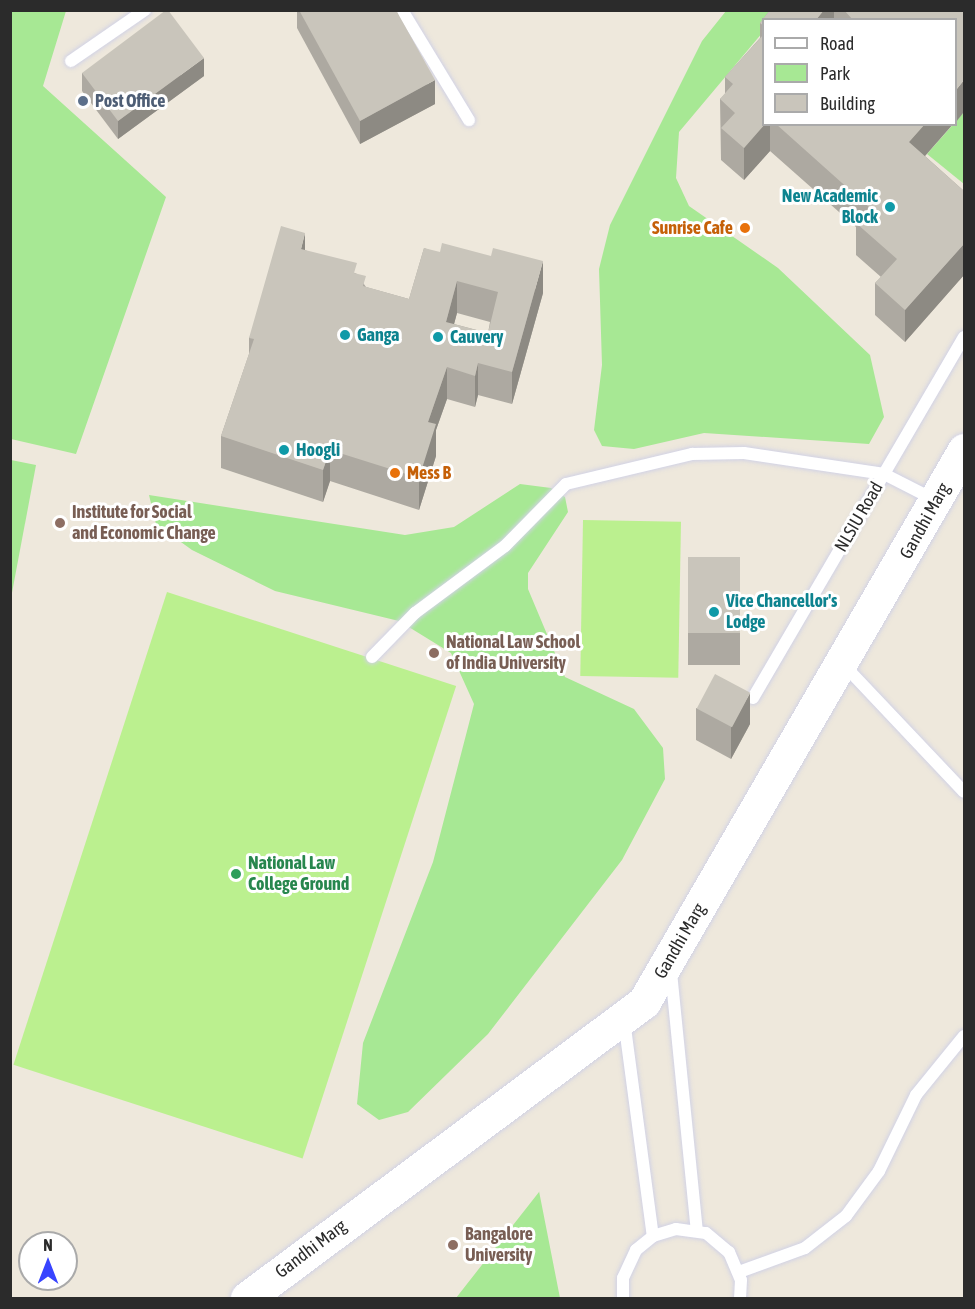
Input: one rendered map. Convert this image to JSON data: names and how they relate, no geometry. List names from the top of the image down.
{
  "streets": {
    "main road": ["Gandhi Marg"],
    "lane": ["NLSIU Road"]
  },
  "places": [
    "Post Office",
    "New Academic Block",
    "Sunrise Cafe",
    "Ganga",
    "Cauvery",
    "Hoogli",
    "Mess B",
    "Institute for Social and Economic Change",
    "Vice Chancellor's Lodge",
    "National Law School of India University",
    "National Law College Ground",
    "Bangalore University"
  ],
  "legend": ["Road", "Park", "Building"],
  "north": "top"
}
